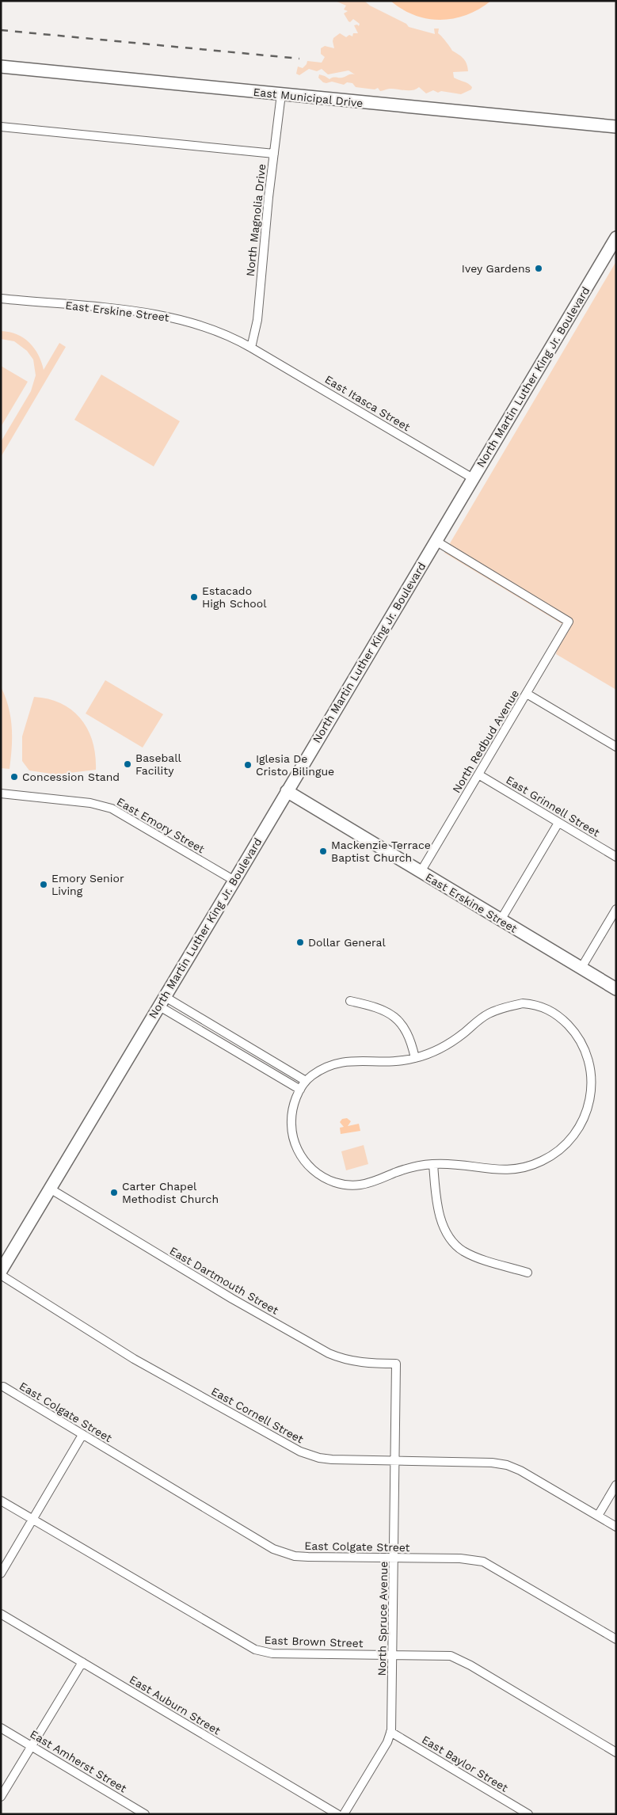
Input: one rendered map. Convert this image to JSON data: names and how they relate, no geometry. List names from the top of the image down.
{
  "streets": {
    "main road": ["East Municipal Drive", "East Erskine Street", "North Martin Luther King Jr. Boulevard"],
    "street": [
      "North Magnolia Drive",
      "East Itasca Street",
      "North Redbud Avenue",
      "East Grinnell Street",
      "East Emory Street",
      "East Dartmouth Street",
      "East Colgate Street",
      "East Cornell Street",
      "North Spruce Avenue",
      "East Brown Street",
      "East Auburn Street",
      "East Amherst Street",
      "East Baylor Street"
    ]
  },
  "crossings": [
    ["East Municipal Drive", "North Magnolia Drive"],
    ["North Magnolia Drive", "East Erskine Street"],
    ["North Magnolia Drive", "East Itasca Street"],
    ["East Erskine Street", "North Martin Luther King Jr. Boulevard"],
    ["East Erskine Street", "East Itasca Street"],
    ["East Erskine Street", "North Redbud Avenue"],
    ["North Martin Luther King Jr. Boulevard", "East Itasca Street"],
    ["North Martin Luther King Jr. Boulevard", "North Redbud Avenue"],
    ["North Martin Luther King Jr. Boulevard", "East Emory Street"],
    ["North Martin Luther King Jr. Boulevard", "East Dartmouth Street"],
    ["North Redbud Avenue", "East Grinnell Street"],
    ["East Dartmouth Street", "North Spruce Avenue"],
    ["East Colgate Street", "North Spruce Avenue"],
    ["East Cornell Street", "North Spruce Avenue"],
    ["North Spruce Avenue", "East Brown Street"],
    ["North Spruce Avenue", "East Baylor Street"]
  ],
  "places": [
    "Ivey Gardens",
    "Estacado High School",
    "Baseball Facility",
    "Iglesia De Cristo Bilingue",
    "Concession Stand",
    "Mackenzie Terrace Baptist Church",
    "Emory Senior Living",
    "Dollar General",
    "Carter Chapel Methodist Church"
  ]
}
